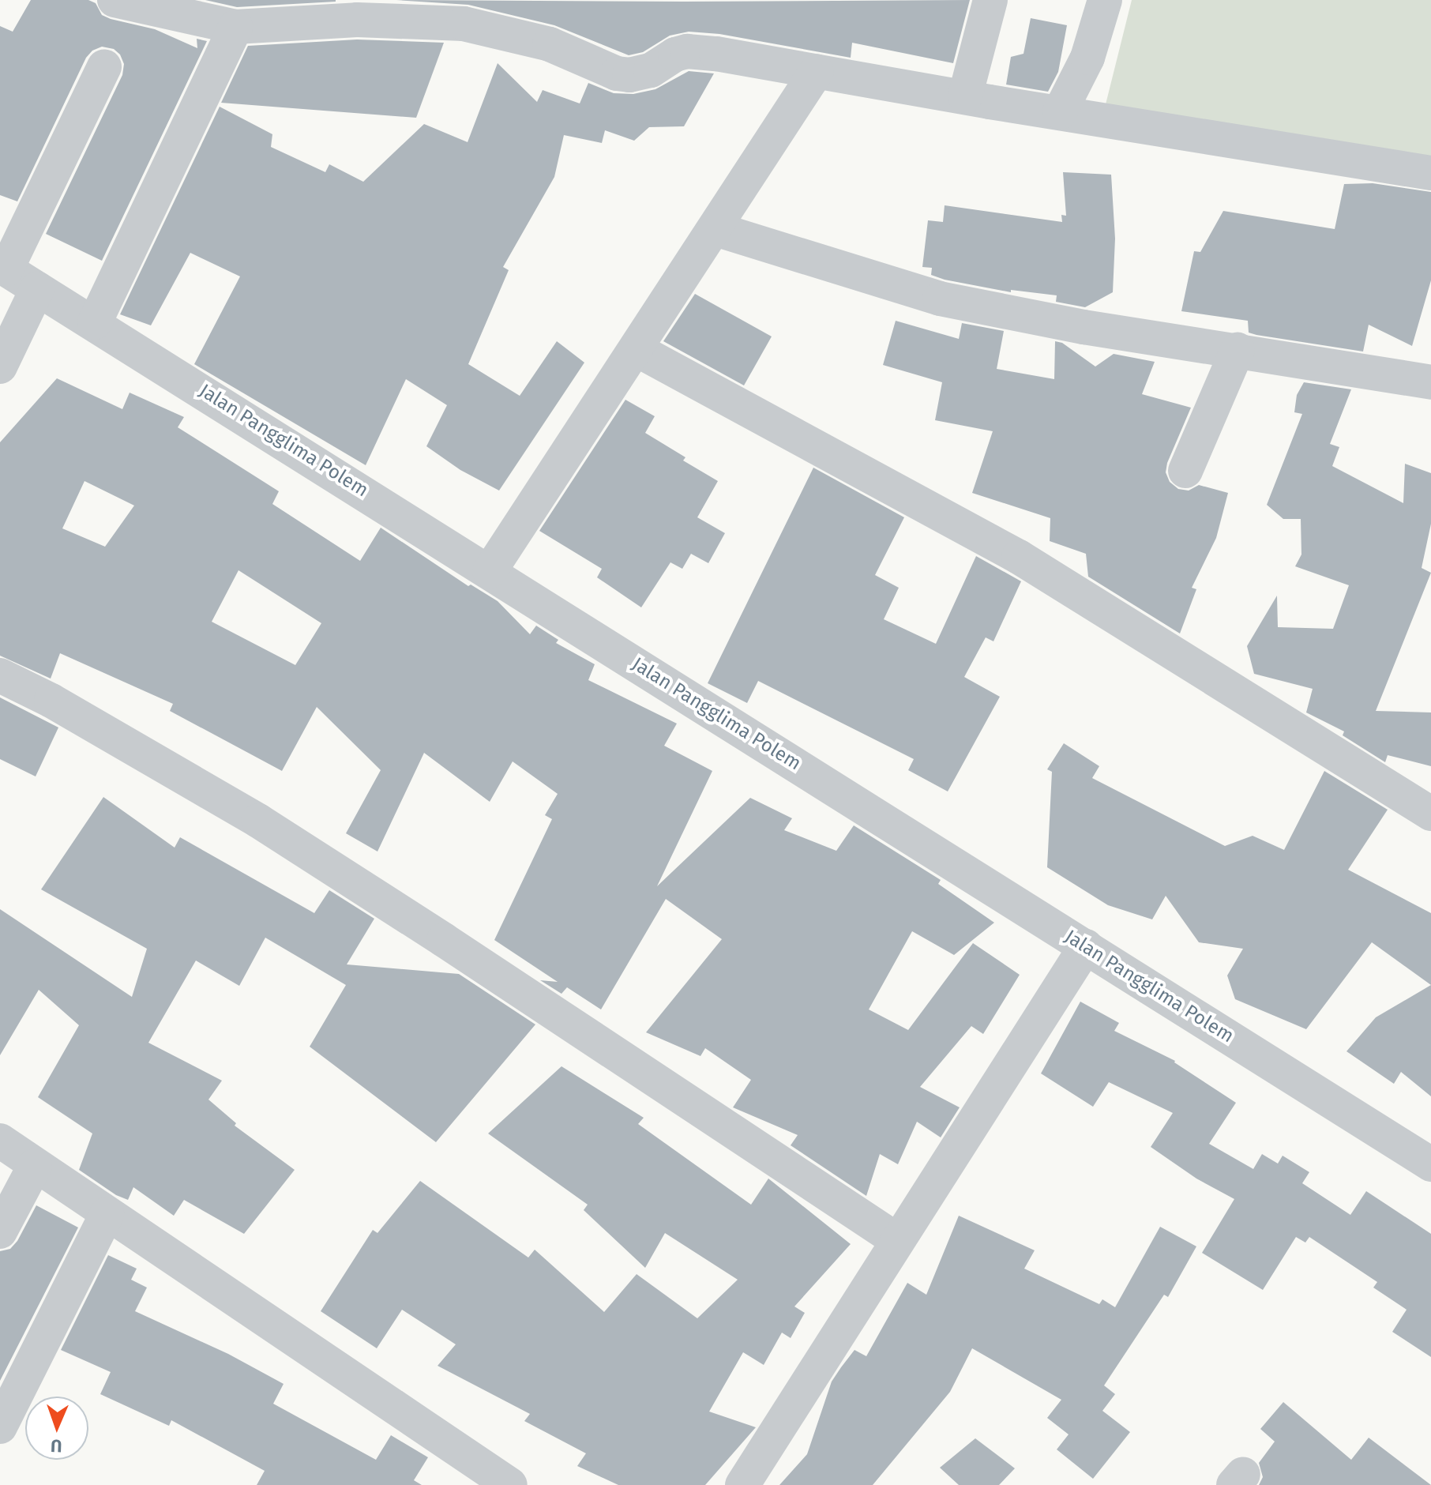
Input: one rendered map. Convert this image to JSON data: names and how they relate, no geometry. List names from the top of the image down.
{
  "streets": {
    "street": ["Jalan Pangglima Polem"]
  },
  "north": "bottom"
}
